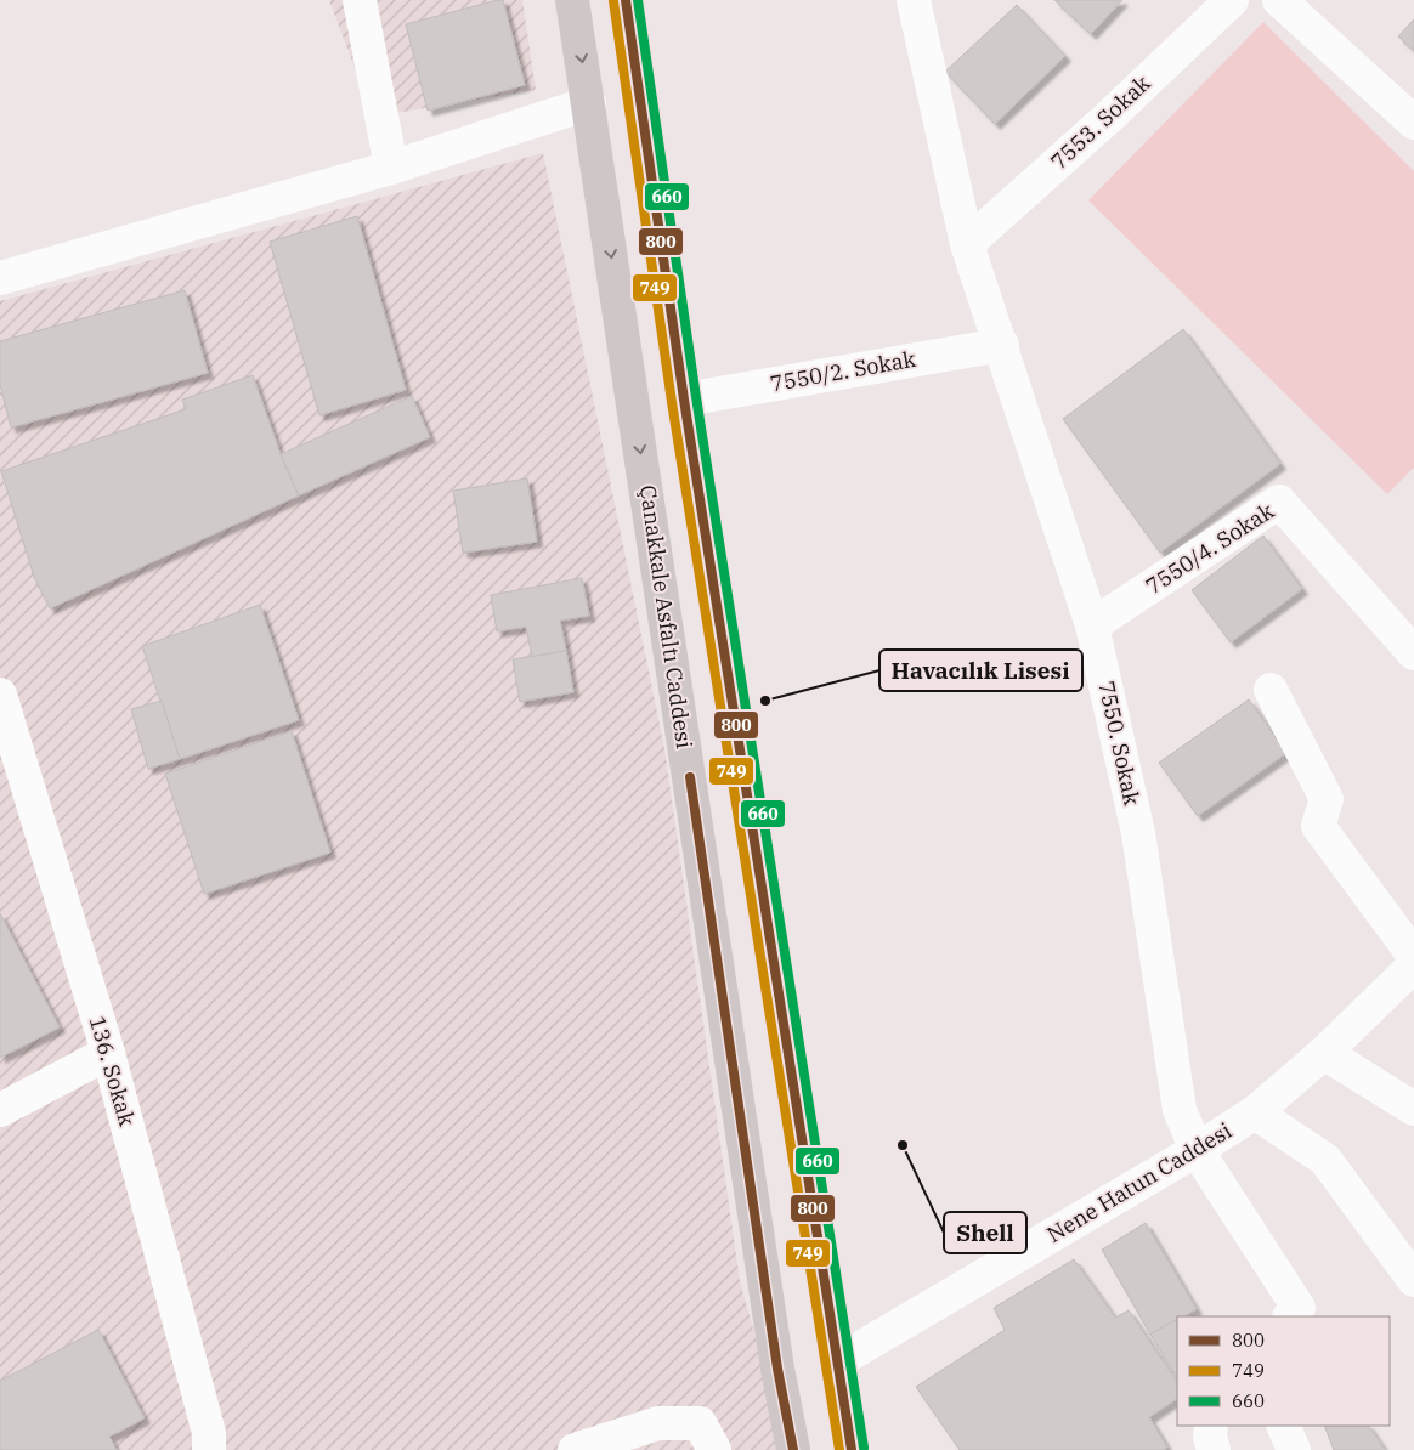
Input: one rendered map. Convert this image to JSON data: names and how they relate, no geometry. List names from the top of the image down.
{
  "streets": {
    "highway": ["Çanakkale Asfaltı Caddesi"],
    "street": [
      "7553. Sokak",
      "7550/2. Sokak",
      "7550/4. Sokak",
      "7550. Sokak",
      "136. Sokak",
      "Nene Hatun Caddesi"
    ]
  },
  "crossings": [
    ["7553. Sokak", "7550. Sokak"],
    ["7550/2. Sokak", "7550. Sokak"],
    ["7550/4. Sokak", "7550. Sokak"],
    ["7550. Sokak", "Nene Hatun Caddesi"]
  ],
  "places": ["Havacılık Lisesi", "Shell"],
  "lines": ["transit line 800", "transit line 660", "transit line 749"],
  "legend": ["800", "749", "660"]
}
